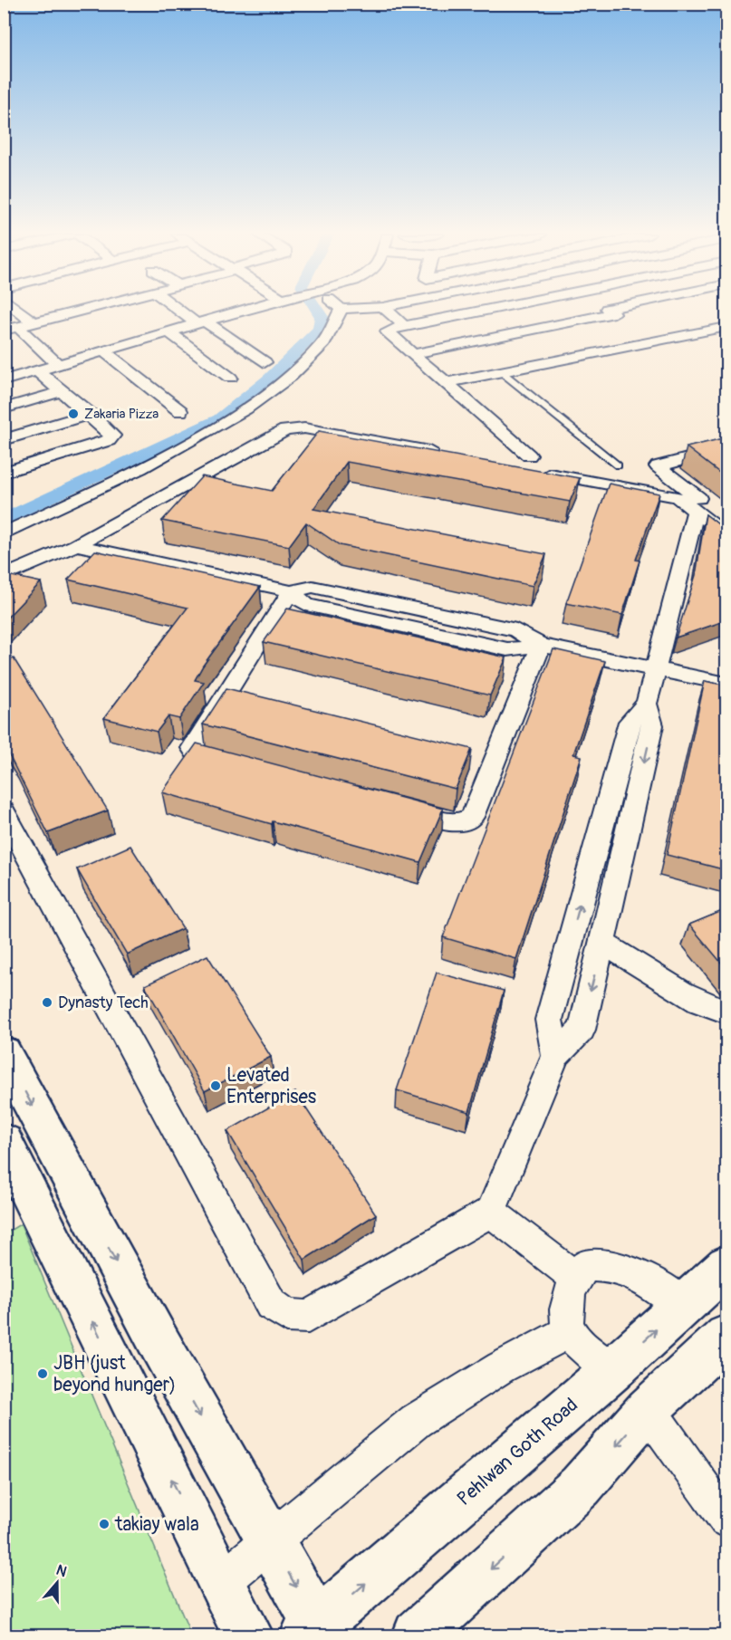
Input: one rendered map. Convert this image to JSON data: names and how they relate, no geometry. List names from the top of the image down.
{
  "streets": {
    "street": ["Pehlwan Goth Road"]
  },
  "places": [
    "Zakaria Pizza",
    "Dynasty Tech",
    "Levated Enterprises",
    "JBH (just beyond hunger)",
    "takiay wala"
  ],
  "north": "top"
}
